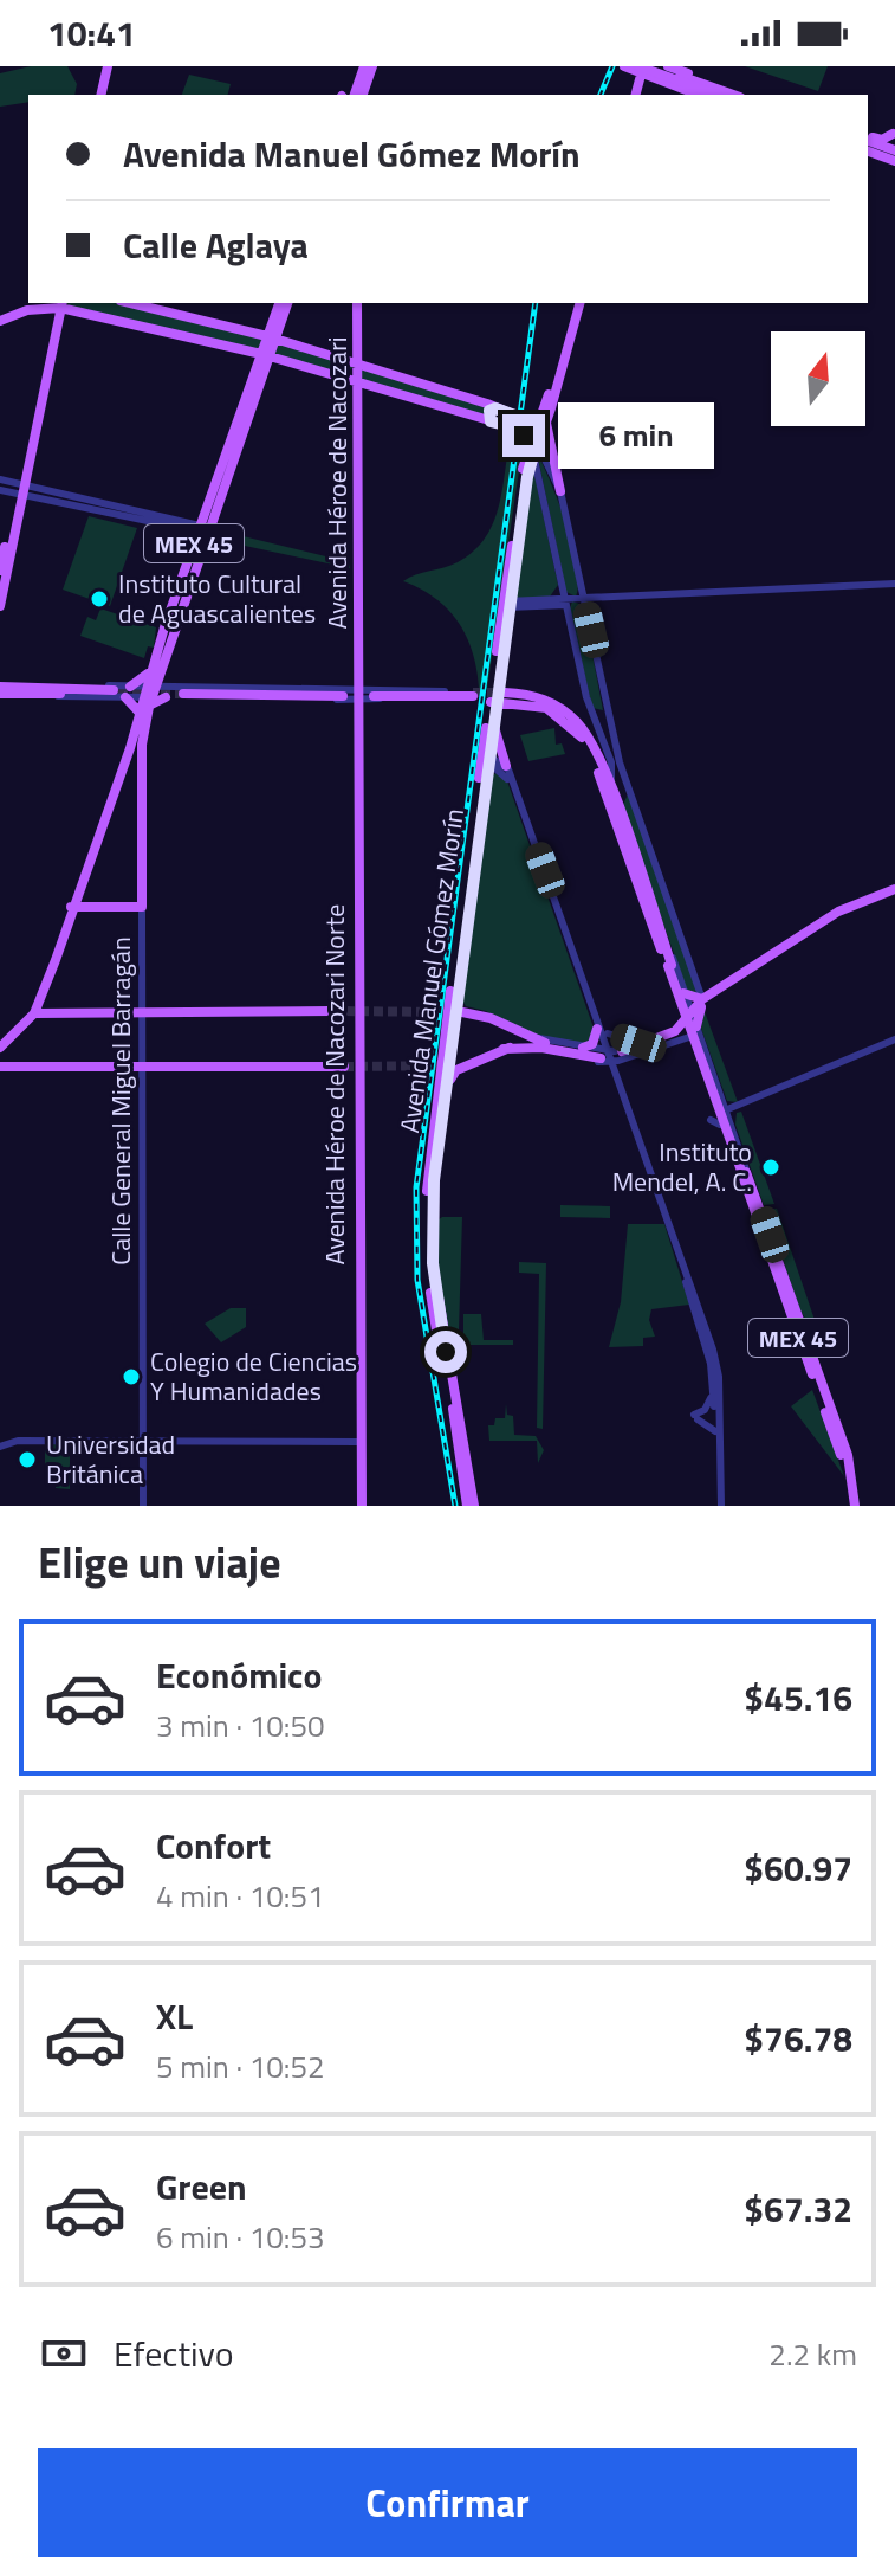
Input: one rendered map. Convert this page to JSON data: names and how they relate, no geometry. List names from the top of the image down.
{
  "streets": {
    "main road": [
      "Avenida Héroe de Nacozari",
      "MEX 45",
      "Avenida Manuel Gómez Morín",
      "Avenida Héroe de Nacozari Norte",
      "Calle General Miguel Barragán"
    ]
  },
  "crossings": [
    ["Avenida Héroe de Nacozari", "Avenida Héroe de Nacozari Norte"],
    ["MEX 45", "Calle General Miguel Barragán"]
  ],
  "places": [
    "Instituto Cultural de Aguascalientes",
    "Instituto Mendel, A. C.",
    "Colegio de Ciencias Y Humanidades",
    "Universidad Británica"
  ],
  "north": "top",
  "page": {
    "status": "10:41",
    "banner": ["Avenida Manuel Gómez Morín", "Calle Aglaya"],
    "bubble": "6 min",
    "heading": "Elige un viaje",
    "list": [
      {
        "name": "Económico",
        "note": "3 min · 10:50",
        "value": "$45.16"
      },
      {
        "name": "Confort",
        "note": "4 min · 10:51",
        "value": "$60.97"
      },
      {
        "name": "XL",
        "note": "5 min · 10:52",
        "value": "$76.78"
      },
      {
        "name": "Green",
        "note": "6 min · 10:53",
        "value": "$67.32"
      }
    ],
    "pay": ["Efectivo", "2.2 km"],
    "buttons": "Confirmar"
  }
}
